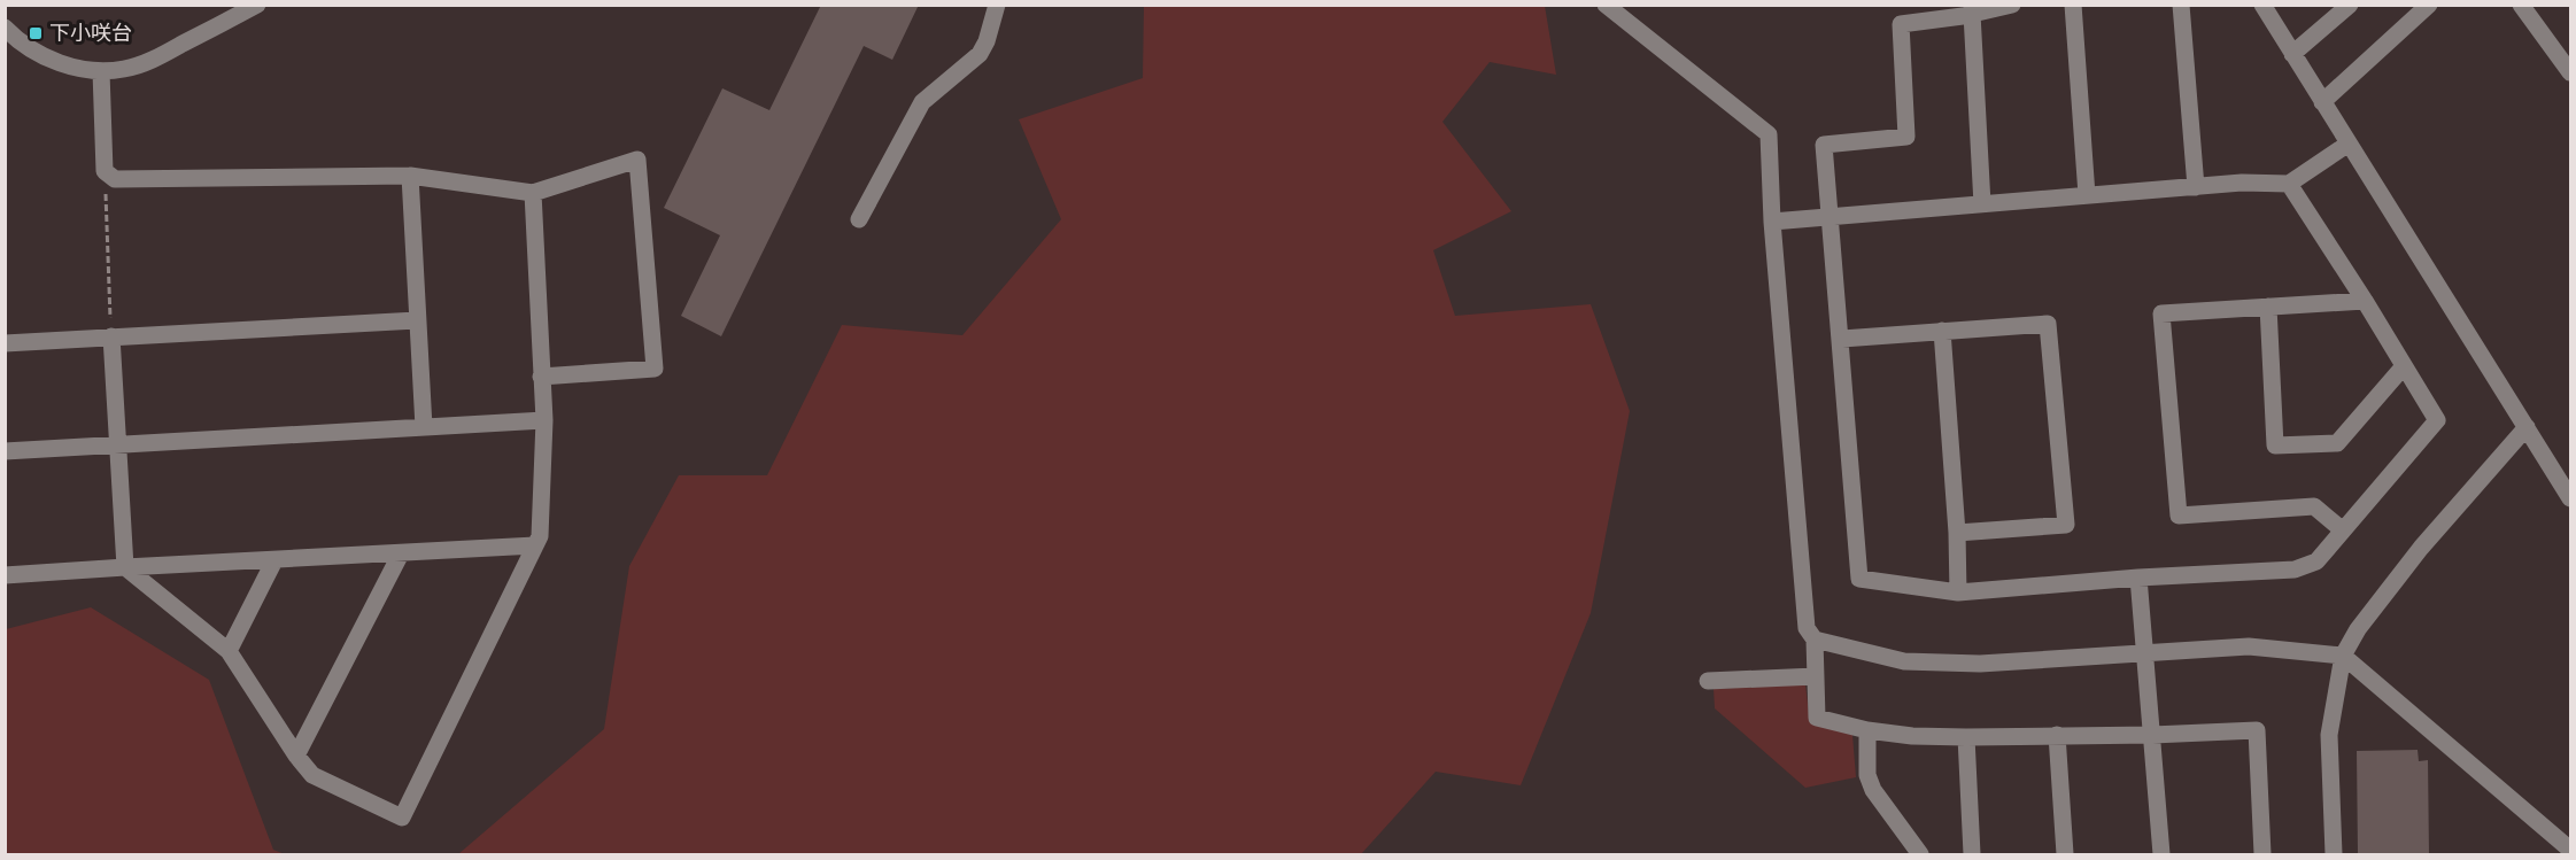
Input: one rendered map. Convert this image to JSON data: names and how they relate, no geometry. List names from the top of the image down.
{
  "places": {
    "transit": ["下小咲台"]
  }
}
